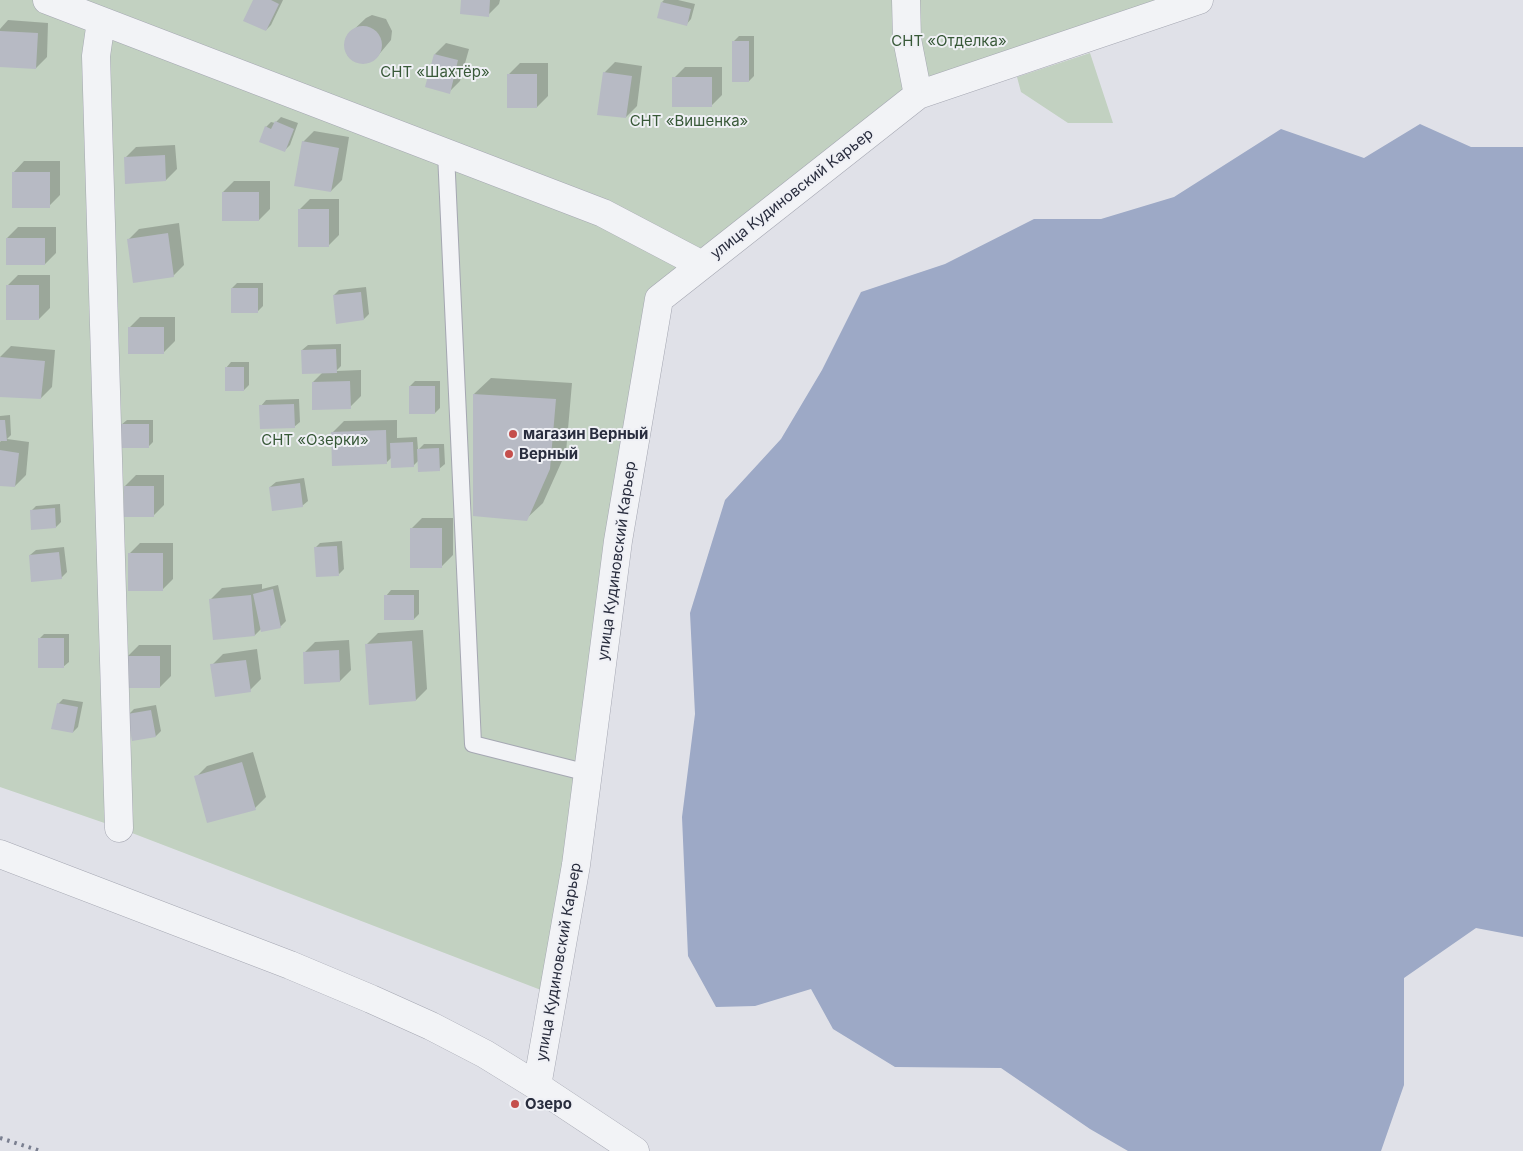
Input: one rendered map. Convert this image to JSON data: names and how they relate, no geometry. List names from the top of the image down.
{
  "streets": {
    "street": ["улица Кудиновский Карьер"]
  },
  "parks": [
    "СНТ «Отделка»",
    "СНТ «Шахтёр»",
    "СНТ «Вишенка»",
    "СНТ «Озерки»"
  ],
  "places": ["магазин Верный", "Верный", "Озеро"]
}
